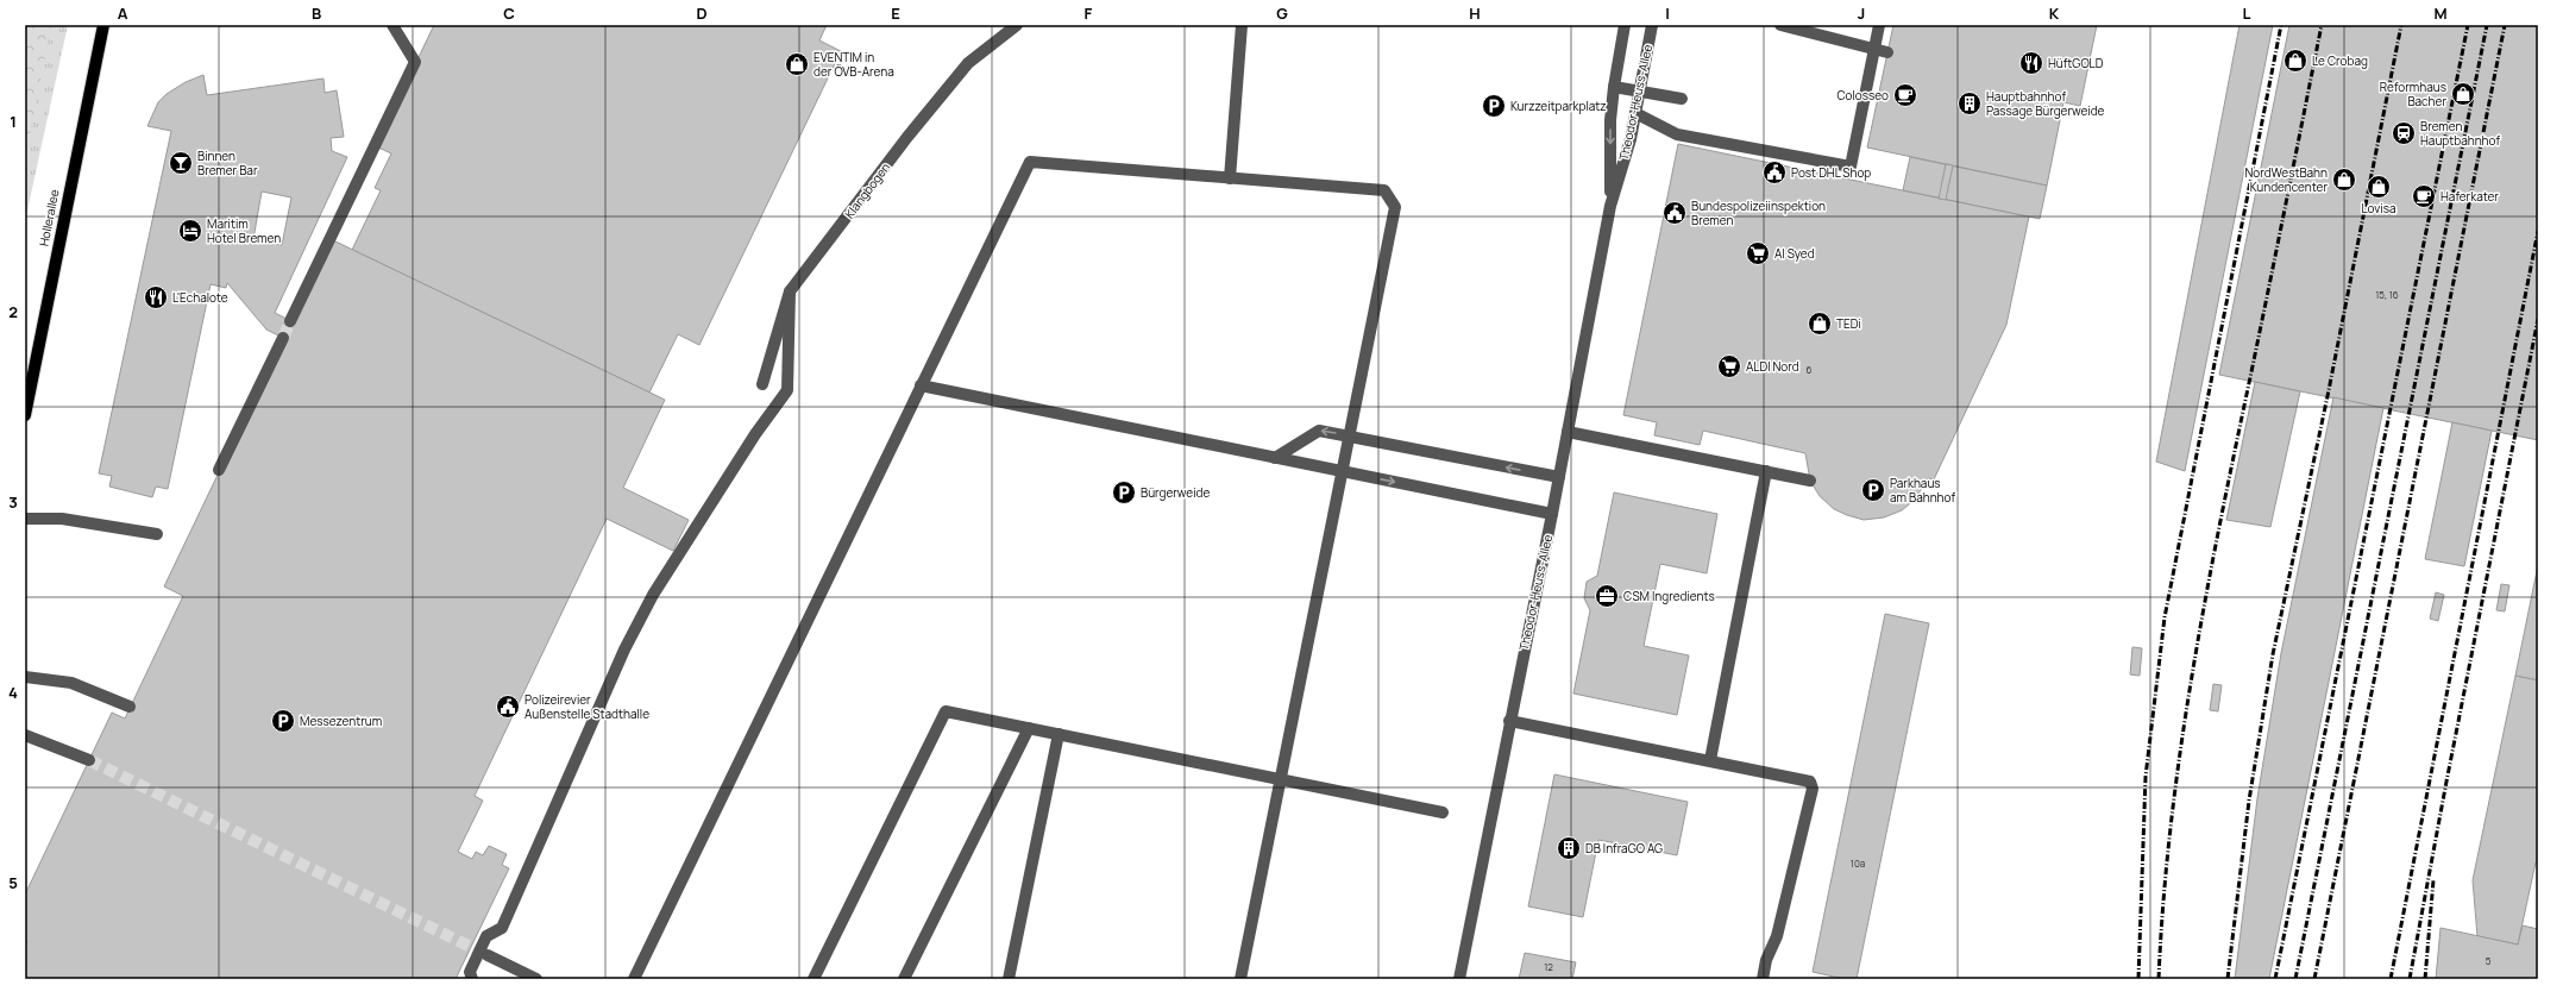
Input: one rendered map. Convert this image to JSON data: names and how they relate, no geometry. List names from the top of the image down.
{
  "streets": {
    "main road": ["Hollerallee"],
    "street": ["Theodor-Heuss-Allee", "Klangbogen"]
  },
  "places": {
    "shop": [
      "Le Crobag",
      "EVENTIM in der ÖVB-Arena",
      "Reformhaus Bacher",
      "NordWestBahn Kundencenter",
      "Lovisa",
      "TEDi"
    ],
    "restaurant": ["HüftGOLD", "L'Echalote"],
    "cafe": ["Colosseo", "Haferkater"],
    "building": ["Hauptbahnhof Passage Bürgerweide", "DB InfraGO AG"],
    "parking": [
      "Kurzzeitparkplatz",
      "Parkhaus am Bahnhof",
      "Bürgerweide",
      "Messezentrum"
    ],
    "station": ["Bremen Hauptbahnhof"],
    "bar": ["Binnen Bremer Bar"],
    "public building": ["Post DHL Shop", "Bundespolizeiinspektion Bremen", "Polizeirevier Außenstelle Stadthalle"],
    "hotel": ["Maritim Hotel Bremen"],
    "supermarket": ["Al Syed", "ALDI Nord"],
    "office": ["CSM Ingredients"]
  },
  "house_numbers": [
    "15, 16",
    "6",
    "10a",
    "5",
    "12"
  ],
  "grid": {
    "columns": [
      "A",
      "B",
      "C",
      "D",
      "E",
      "F",
      "G",
      "H",
      "I",
      "J",
      "K",
      "L",
      "M"
    ],
    "rows": [
      "1",
      "2",
      "3",
      "4",
      "5"
    ]
  }
}
